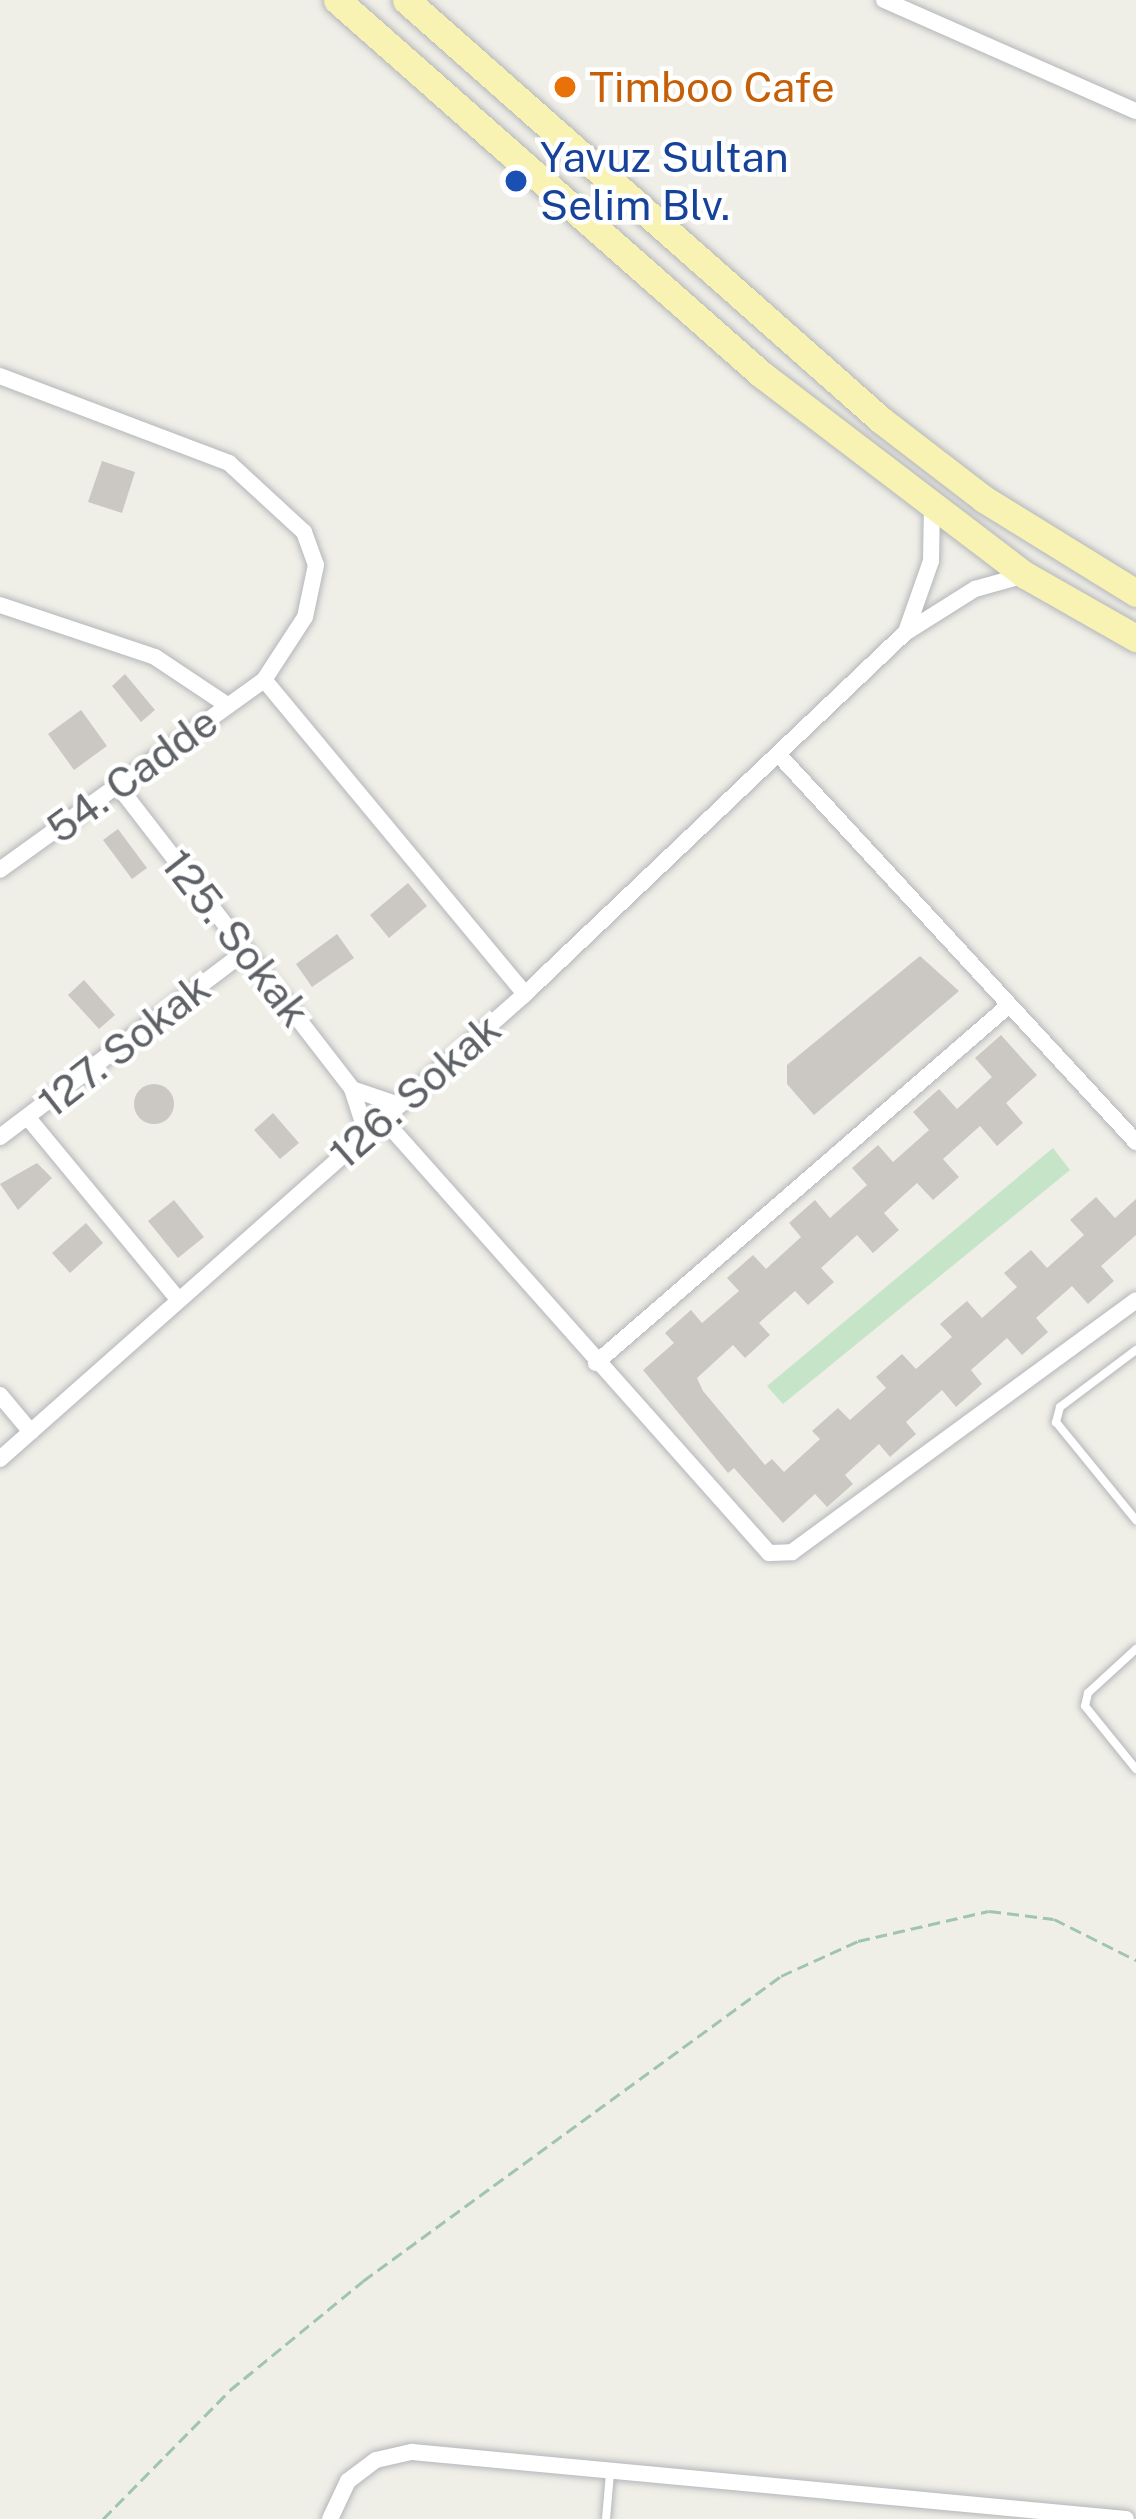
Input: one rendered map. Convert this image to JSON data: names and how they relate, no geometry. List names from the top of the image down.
{
  "streets": {
    "street": [
      "54. Cadde",
      "125. Sokak",
      "127. Sokak",
      "126. Sokak"
    ]
  },
  "crossings": [
    ["54. Cadde", "125. Sokak"],
    ["54. Cadde", "126. Sokak"],
    ["125. Sokak", "127. Sokak"],
    ["125. Sokak", "126. Sokak"]
  ],
  "places": ["Timboo Cafe", "Yavuz Sultan Selim Blv."]
}
